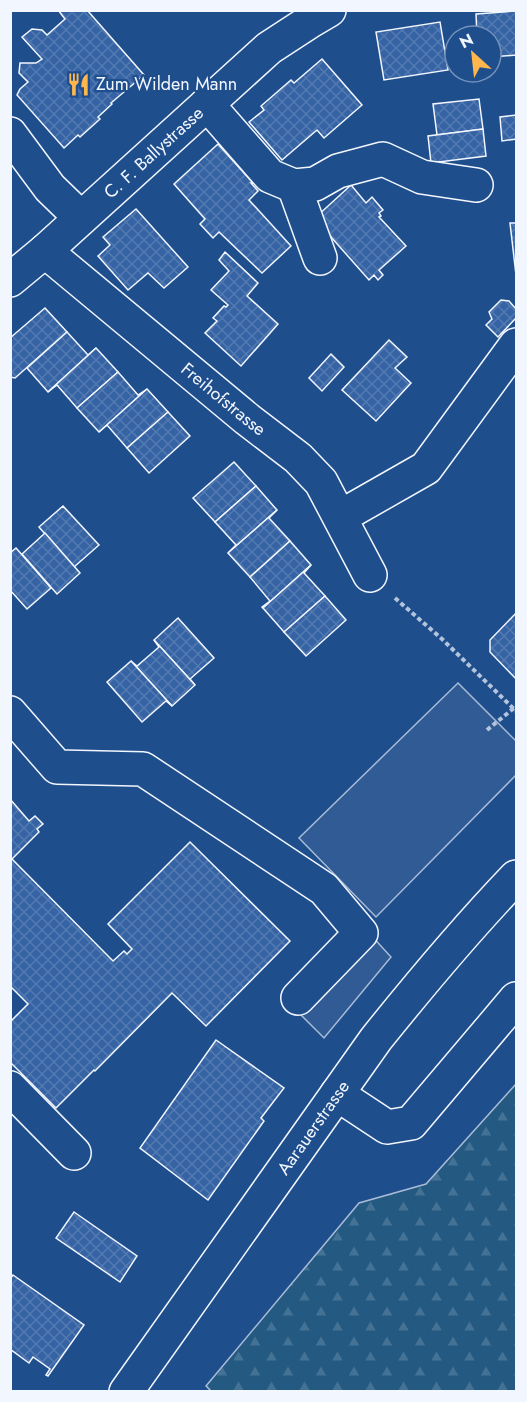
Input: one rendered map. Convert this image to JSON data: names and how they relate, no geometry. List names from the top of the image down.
{
  "streets": {
    "street": ["C. F. Ballystrasse", "Freihofstrasse", "Aarauerstrasse"]
  },
  "crossings": [
    ["C. F. Ballystrasse", "Freihofstrasse"]
  ],
  "places": {
    "restaurant": ["Zum Wilden Mann"]
  },
  "north": "top left"
}
